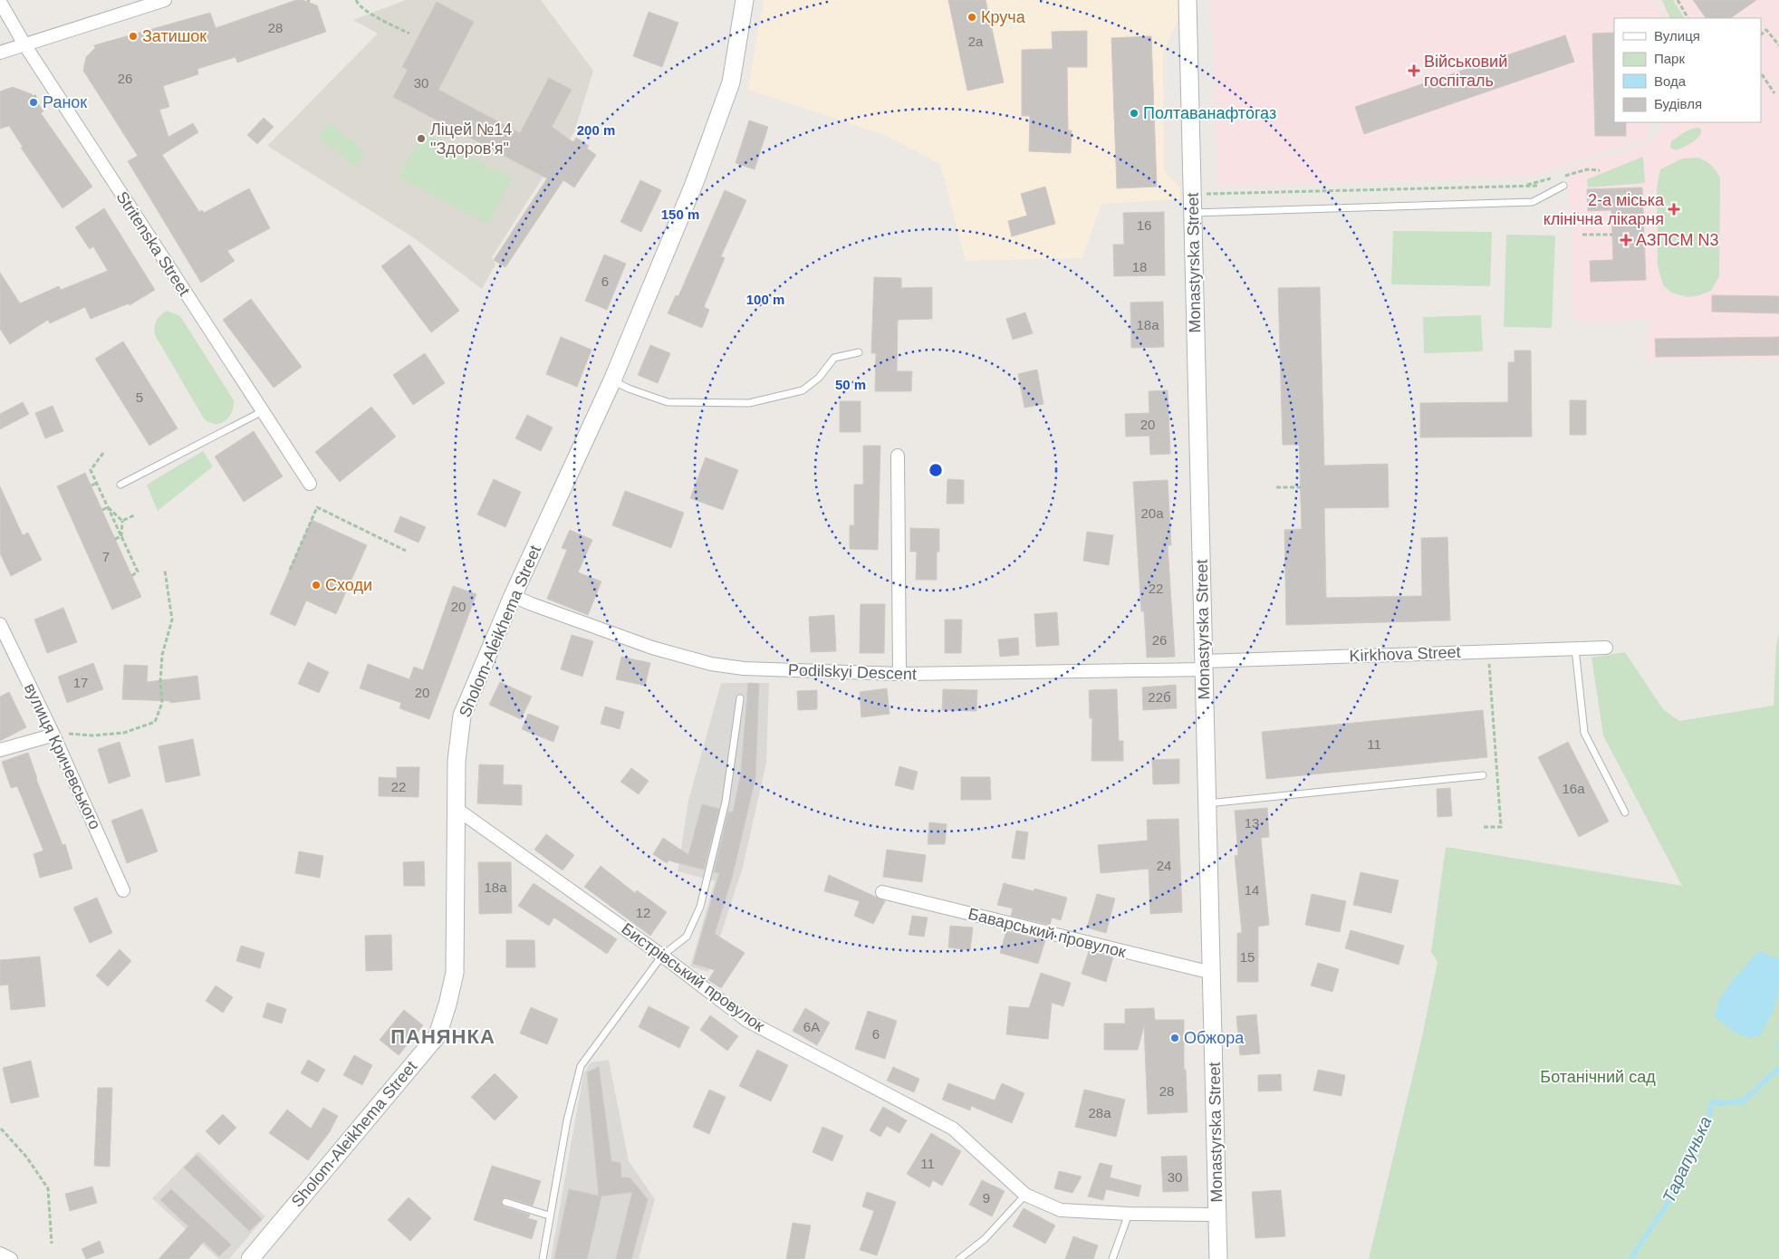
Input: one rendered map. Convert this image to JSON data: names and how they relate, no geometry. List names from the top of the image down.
{
  "streets": {
    "main road": ["Monastyrska Street", "Sholom-Aleikhema Street"],
    "street": [
      "Stritenska Street",
      "Kirkhova Street",
      "Podilskyi Descent",
      "вулиця Кричевського",
      "Баварський провулок",
      "Бистрівський провулок"
    ]
  },
  "crossings": [
    ["Monastyrska Street", "Kirkhova Street"],
    ["Monastyrska Street", "Podilskyi Descent"],
    ["Monastyrska Street", "Баварський провулок"],
    ["Monastyrska Street", "Бистрівський провулок"],
    ["Sholom-Aleikhema Street", "Podilskyi Descent"],
    ["Sholom-Aleikhema Street", "Бистрівський провулок"],
    ["Kirkhova Street", "Podilskyi Descent"]
  ],
  "districts": ["ПАНЯНКА"],
  "water": ["Тарапунька"],
  "parks": ["Ботанічний сад"],
  "places": {
    "other": [
      "Круча",
      "Затишок",
      "Ранок",
      "Полтаванафтогаз",
      "Ліцей №14 \"Здоров'я\"",
      "Сходи",
      "Обжора"
    ],
    "health": ["Військовий госпіталь", "2-а міська клінічна лікарня", "АЗПСМ N3"]
  },
  "house_numbers": [
    "28",
    "2а",
    "26",
    "30",
    "16",
    "18",
    "6",
    "18а",
    "5",
    "20",
    "20а",
    "7",
    "22",
    "20",
    "26",
    "17",
    "20",
    "22б",
    "11",
    "22",
    "16а",
    "13",
    "24",
    "18а",
    "14",
    "12",
    "15",
    "6А",
    "6",
    "28",
    "28а",
    "11",
    "30",
    "9"
  ],
  "legend": [
    "Вулиця",
    "Парк",
    "Вода",
    "Будівля"
  ],
  "rings": [
    "200 m",
    "150 m",
    "100 m",
    "50 m"
  ]
}
